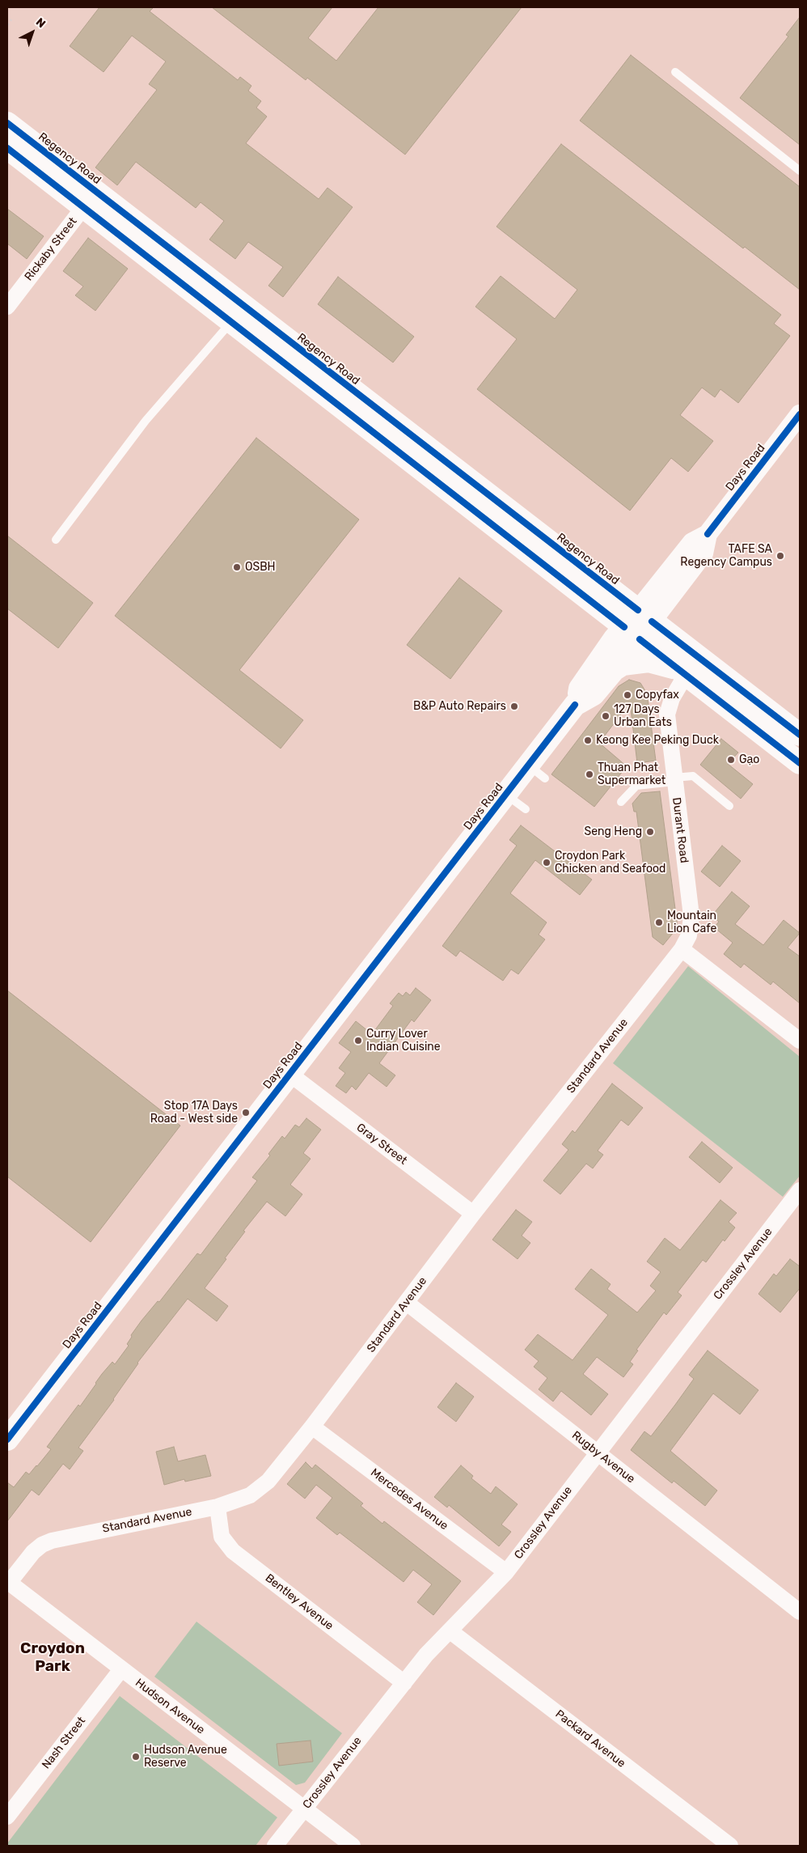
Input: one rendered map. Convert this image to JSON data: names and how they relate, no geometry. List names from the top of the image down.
{
  "streets": {
    "main road": ["Regency Road", "Days Road"],
    "street": [
      "Rickaby Street",
      "Durant Road",
      "Standard Avenue",
      "Gray Street",
      "Crossley Avenue",
      "Rugby Avenue",
      "Mercedes Avenue",
      "Bentley Avenue",
      "Hudson Avenue",
      "Packard Avenue",
      "Nash Street"
    ]
  },
  "crossings": [
    ["Regency Road", "Rickaby Street"],
    ["Regency Road", "Days Road"],
    ["Regency Road", "Durant Road"],
    ["Days Road", "Gray Street"],
    ["Durant Road", "Standard Avenue"],
    ["Standard Avenue", "Gray Street"],
    ["Standard Avenue", "Rugby Avenue"],
    ["Standard Avenue", "Mercedes Avenue"],
    ["Standard Avenue", "Bentley Avenue"],
    ["Standard Avenue", "Hudson Avenue"],
    ["Crossley Avenue", "Rugby Avenue"],
    ["Crossley Avenue", "Mercedes Avenue"],
    ["Crossley Avenue", "Bentley Avenue"],
    ["Crossley Avenue", "Hudson Avenue"],
    ["Crossley Avenue", "Packard Avenue"],
    ["Hudson Avenue", "Nash Street"]
  ],
  "districts": ["Croydon Park"],
  "places": [
    "TAFE SA Regency Campus",
    "OSBH",
    "Copyfax",
    "B&P Auto Repairs",
    "127 Days Urban Eats",
    "Keong Kee Peking Duck",
    "Gạo",
    "Thuan Phat Supermarket",
    "Seng Heng",
    "Croydon Park Chicken and Seafood",
    "Mountain Lion Cafe",
    "Curry Lover Indian Cuisine",
    "Stop 17A Days Road - West side",
    "Hudson Avenue Reserve"
  ],
  "north": "top right"
}
